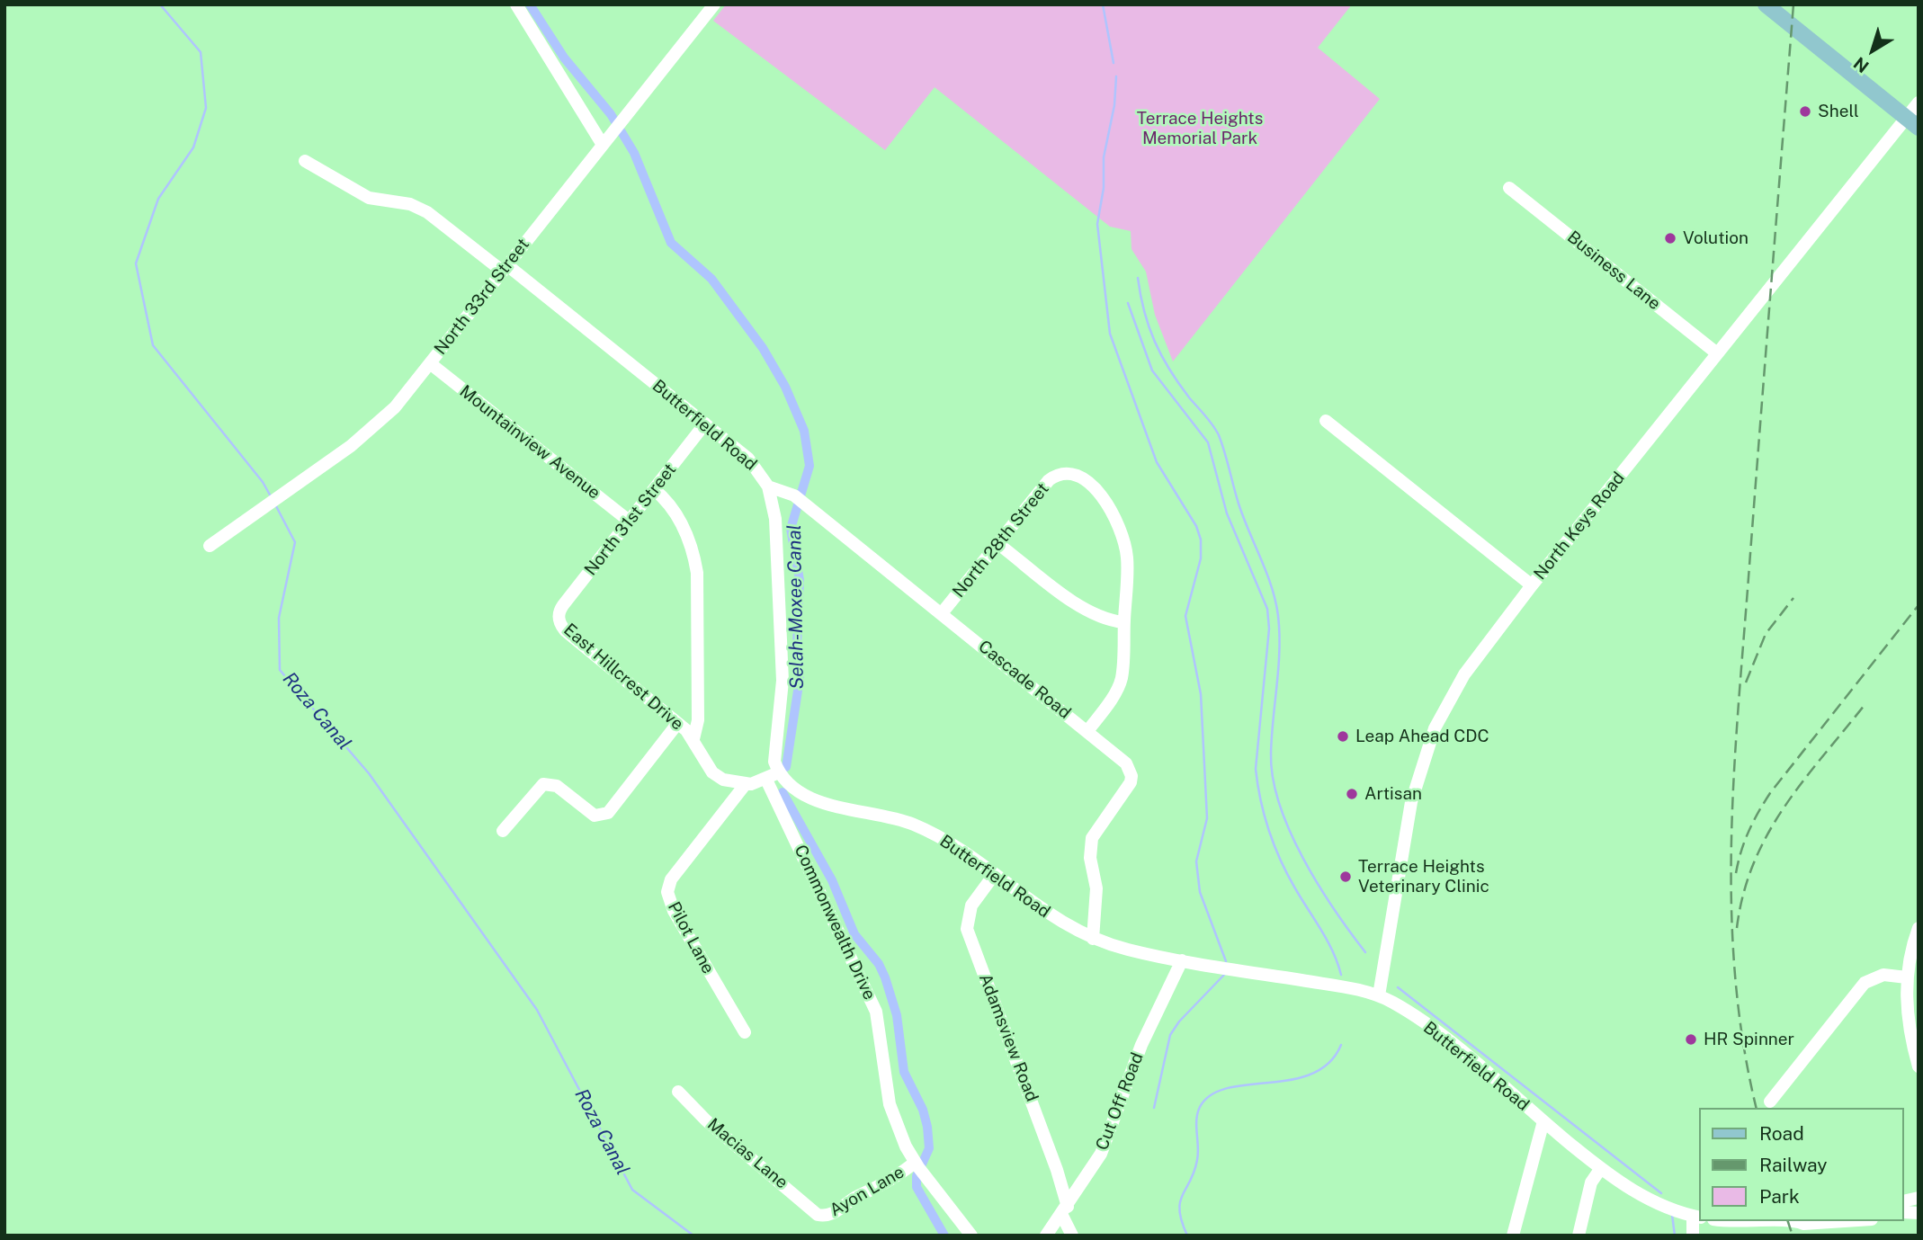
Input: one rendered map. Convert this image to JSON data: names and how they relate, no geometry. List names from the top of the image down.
{
  "streets": {
    "street": [
      "Business Lane",
      "North 33rd Street",
      "Butterfield Road",
      "Mountainview Avenue",
      "North 31st Street",
      "North Keys Road",
      "North 28th Street",
      "East Hillcrest Drive",
      "Cascade Road",
      "Commonwealth Drive",
      "Pilot Lane",
      "Adamsview Road",
      "Cut Off Road",
      "Macias Lane",
      "Ayon Lane"
    ]
  },
  "crossings": [
    ["Business Lane", "North Keys Road"],
    ["North 33rd Street", "Butterfield Road"],
    ["North 33rd Street", "Mountainview Avenue"],
    ["Butterfield Road", "North 31st Street"],
    ["Butterfield Road", "North Keys Road"],
    ["Butterfield Road", "Cascade Road"],
    ["Butterfield Road", "Adamsview Road"],
    ["Butterfield Road", "Cut Off Road"],
    ["Mountainview Avenue", "North 31st Street"],
    ["North 31st Street", "East Hillcrest Drive"],
    ["North 28th Street", "Cascade Road"],
    ["East Hillcrest Drive", "Pilot Lane"],
    ["Commonwealth Drive", "Ayon Lane"],
    ["Adamsview Road", "Cut Off Road"],
    ["Macias Lane", "Ayon Lane"]
  ],
  "water": ["Selah-Moxee Canal", "Roza Canal"],
  "parks": ["Terrace Heights Memorial Park"],
  "places": [
    "Shell",
    "Volution",
    "Leap Ahead CDC",
    "Artisan",
    "Terrace Heights Veterinary Clinic",
    "HR Spinner"
  ],
  "legend": ["Road", "Railway", "Park"],
  "north": "bottom left"
}
